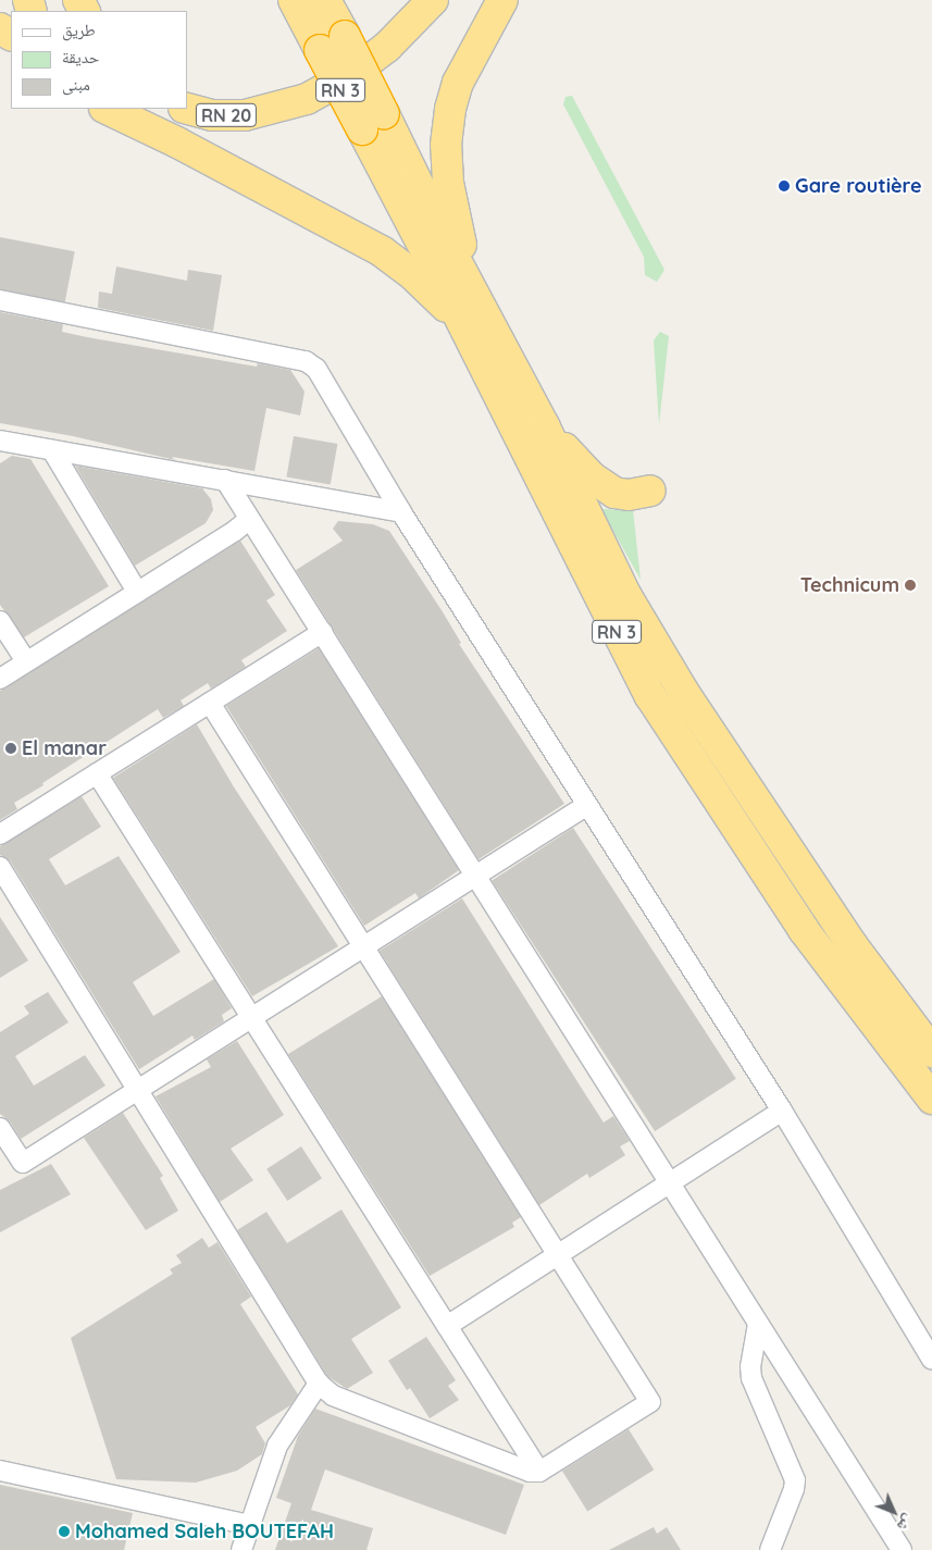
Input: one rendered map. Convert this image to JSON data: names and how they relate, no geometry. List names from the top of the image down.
{
  "streets": {
    "highway": ["RN 3", "RN 20"]
  },
  "places": [
    "Gare routière",
    "Technicum",
    "El manar",
    "Mohamed Saleh BOUTEFAH"
  ],
  "legend": ["طريق", "حديقة", "مبنى"],
  "north": "bottom right"
}
